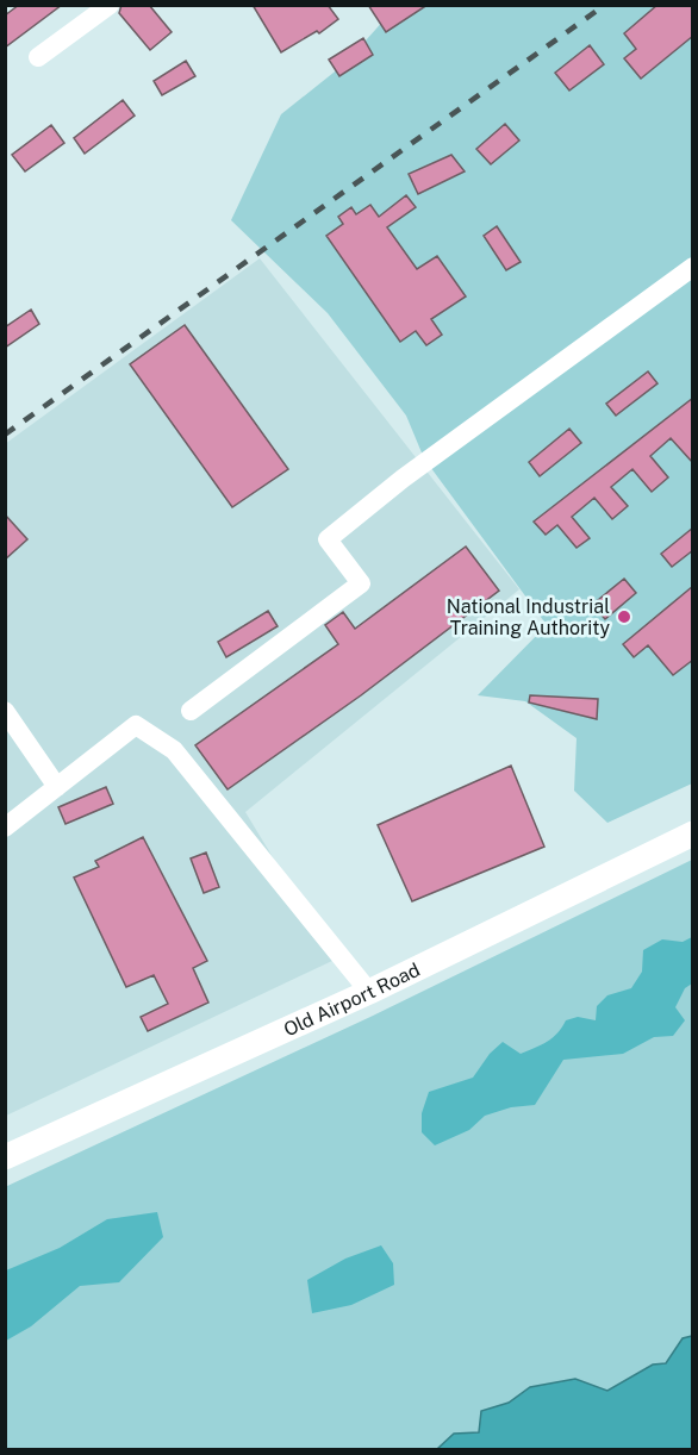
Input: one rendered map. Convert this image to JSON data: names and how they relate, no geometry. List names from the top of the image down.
{
  "streets": {
    "main road": ["Old Airport Road"]
  },
  "places": ["National Industrial Training Authority"]
}
